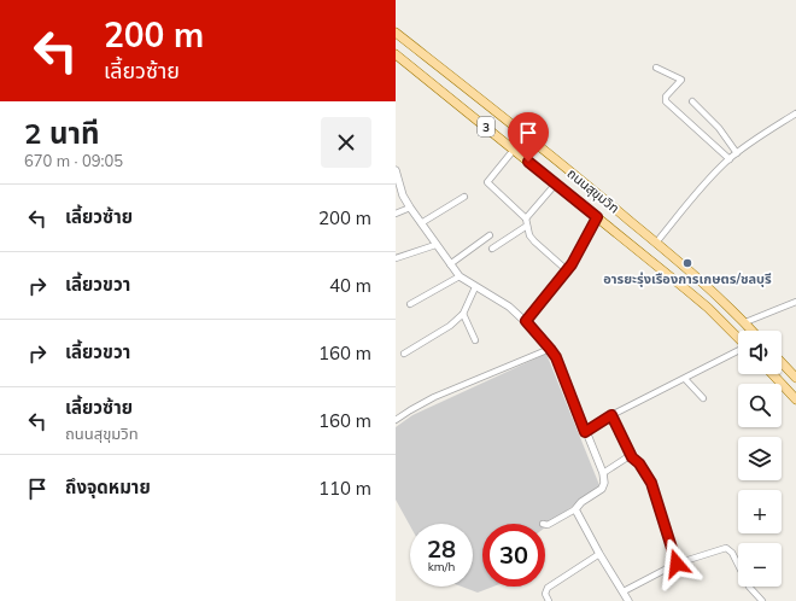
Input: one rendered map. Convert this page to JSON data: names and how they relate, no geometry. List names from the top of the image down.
{
  "streets": {
    "main road": ["3", "ถนนสุขุมวิท"]
  },
  "places": ["อารยะรุ่งเรืองการเกษตร/ชลบุรี"],
  "page": {
    "turn": ["200 m", "เลี้ยวซ้าย"],
    "heading": ["2 นาที", "670 m · 09:05"],
    "list": [
      {
        "name": "เลี้ยวซ้าย",
        "value": "200 m"
      },
      {
        "name": "เลี้ยวขวา",
        "value": "40 m"
      },
      {
        "name": "เลี้ยวขวา",
        "value": "160 m"
      },
      {
        "name": "เลี้ยวซ้าย",
        "note": "ถนนสุขุมวิท",
        "value": "160 m"
      },
      {
        "name": "ถึงจุดหมาย",
        "value": "110 m"
      }
    ],
    "map_buttons": ["+", "−"],
    "speed": "28 km/h",
    "limit": "30"
  }
}
